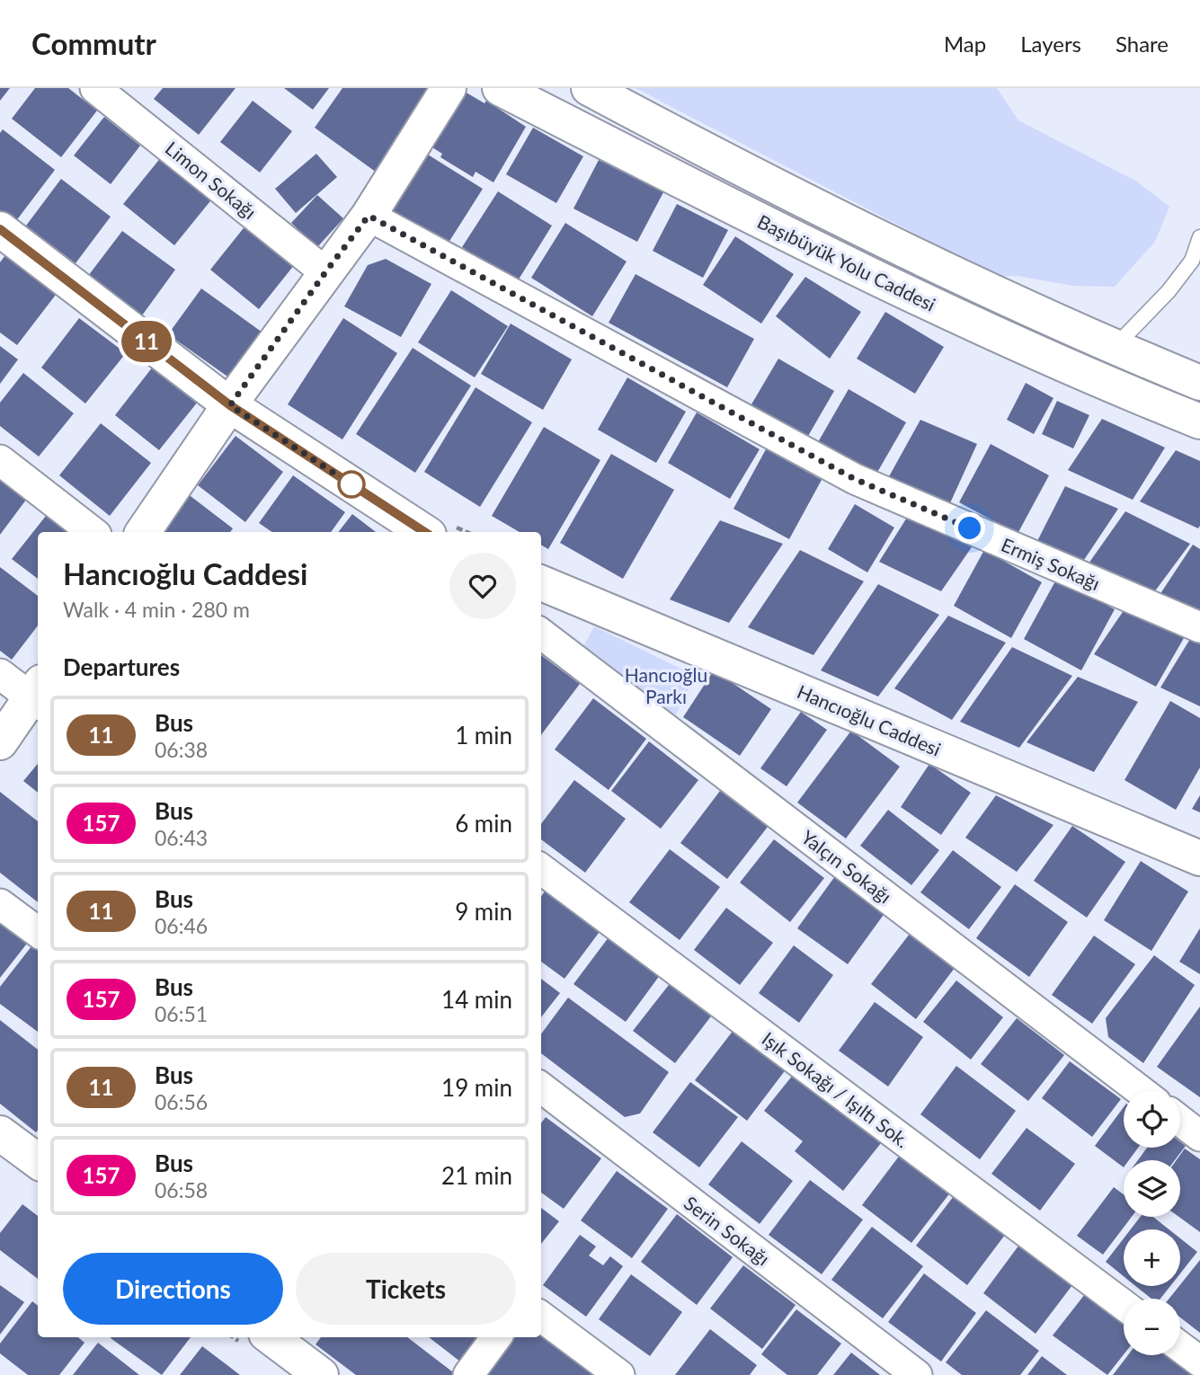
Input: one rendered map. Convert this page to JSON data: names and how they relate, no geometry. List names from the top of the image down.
{
  "streets": {
    "street": [
      "Limon Sokağı",
      "Başıbüyük Yolu Caddesi",
      "Ermiş Sokağı",
      "Hancıoğlu Caddesi",
      "Yalçın Sokağı",
      "Işık Sokağı / Işıltı Sok.",
      "Serin Sokağı"
    ]
  },
  "parks": ["Hancıoğlu Parkı"],
  "lines": ["bus line 11"],
  "page": {
    "header": "Commutr",
    "nav": ["Map", "Layers", "Share"],
    "on_map": "11",
    "heading": [
      ["Hancıoğlu Caddesi", "Walk · 4 min · 280 m"],
      "Departures"
    ],
    "list": [
      {
        "mark": "11",
        "name": "Bus",
        "note": "06:38",
        "value": "1 min"
      },
      {
        "mark": "157",
        "name": "Bus",
        "note": "06:43",
        "value": "6 min"
      },
      {
        "mark": "11",
        "name": "Bus",
        "note": "06:46",
        "value": "9 min"
      },
      {
        "mark": "157",
        "name": "Bus",
        "note": "06:51",
        "value": "14 min"
      },
      {
        "mark": "11",
        "name": "Bus",
        "note": "06:56",
        "value": "19 min"
      },
      {
        "mark": "157",
        "name": "Bus",
        "note": "06:58",
        "value": "21 min"
      }
    ],
    "map_buttons": ["+", "−"],
    "buttons": ["Directions", "Tickets"]
  }
}
